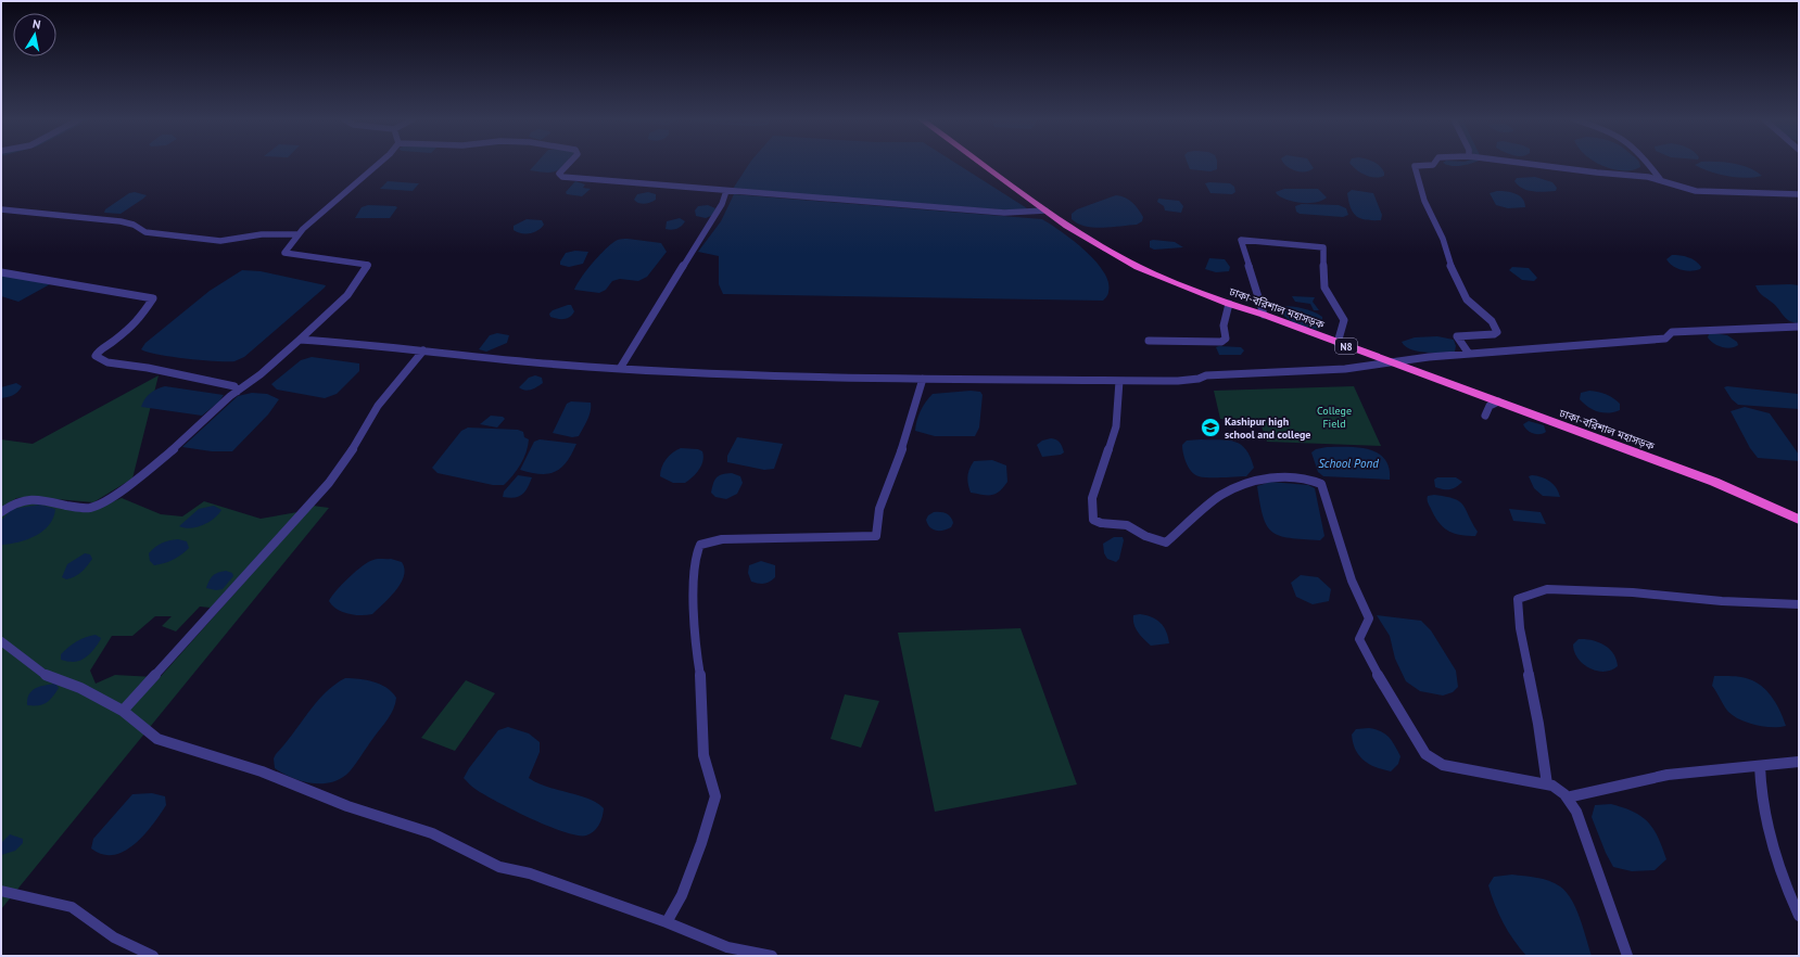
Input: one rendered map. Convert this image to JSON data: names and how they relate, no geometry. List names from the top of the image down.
{
  "streets": {
    "highway": ["ঢাকা-বরিশাল মহাসড়ক", "N8"]
  },
  "water": ["School Pond"],
  "parks": ["College Field"],
  "places": {
    "school or university": ["Kashipur high school and college"]
  },
  "north": "top"
}
